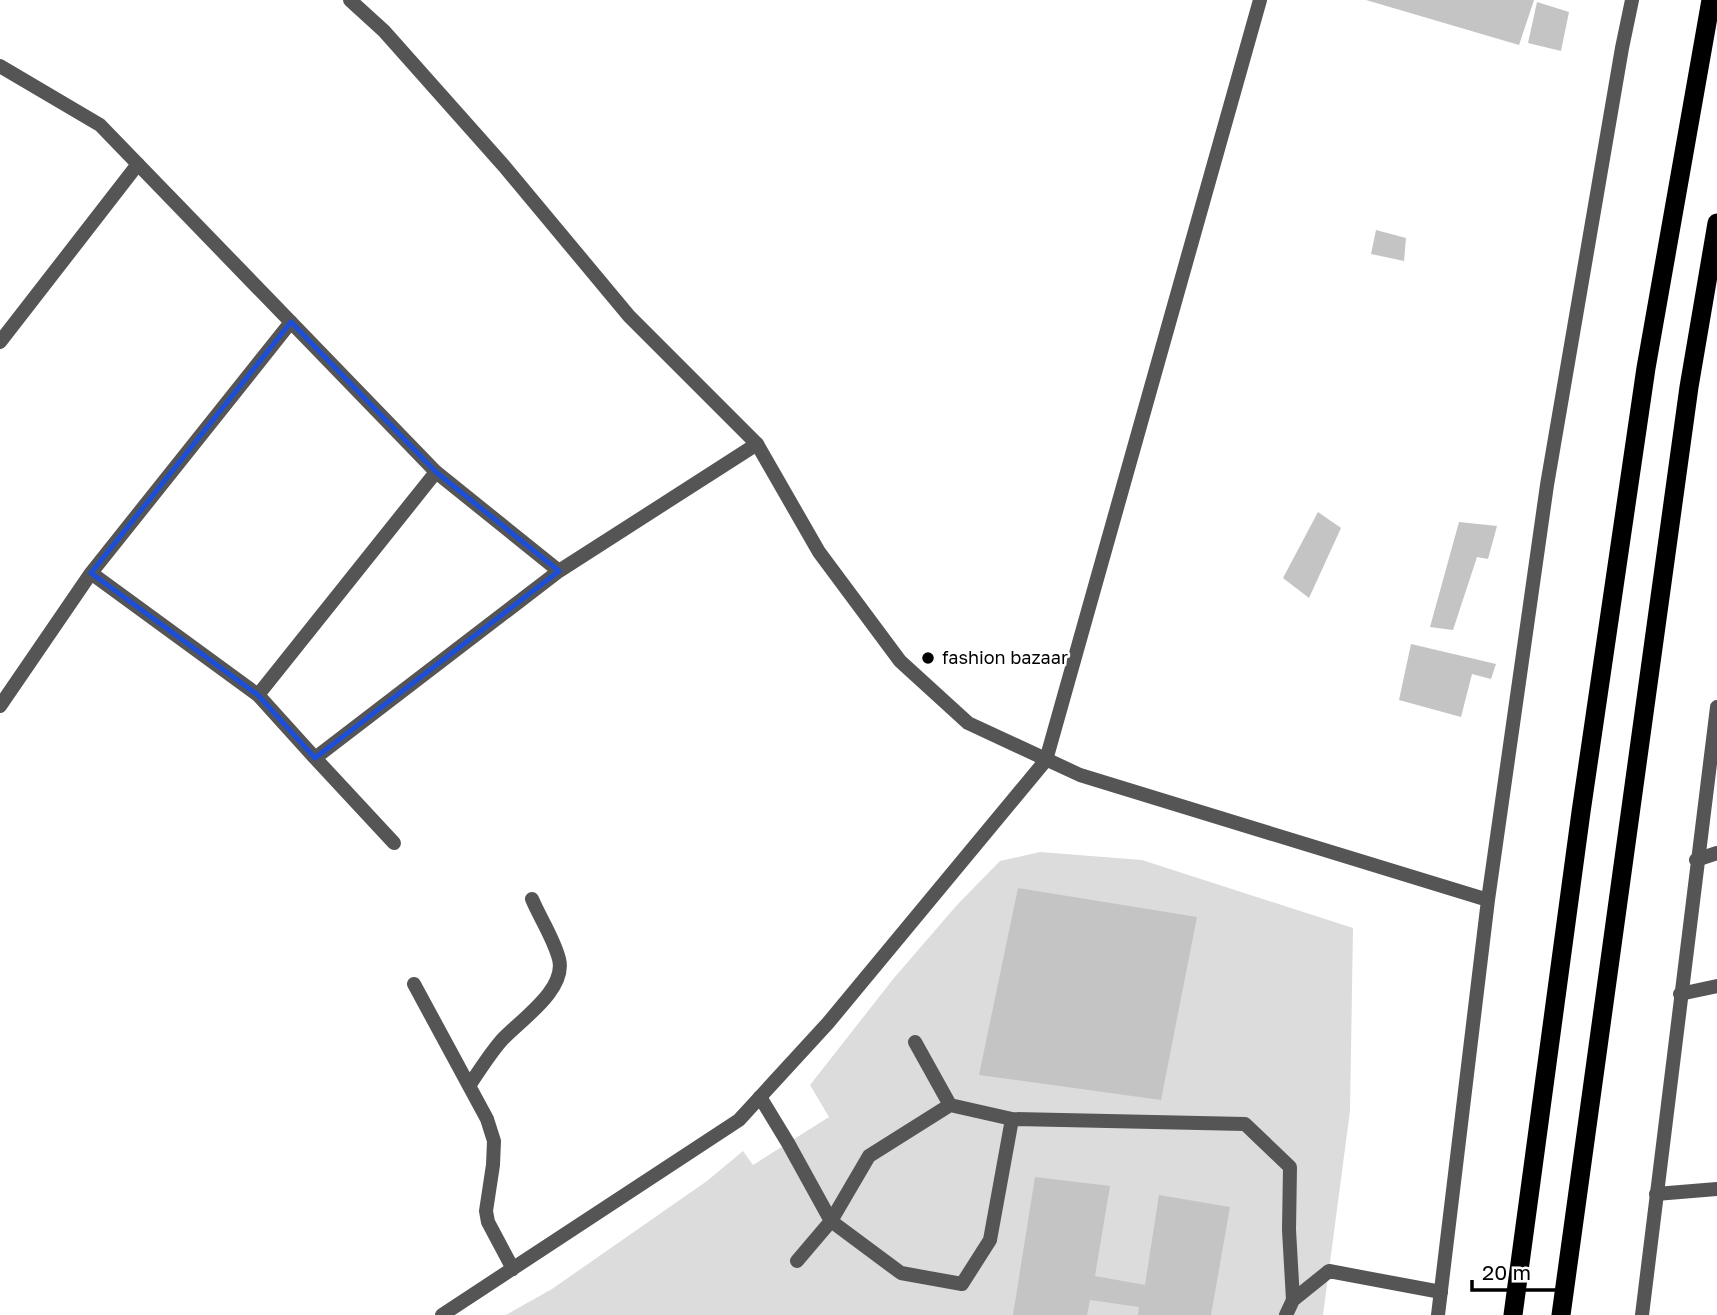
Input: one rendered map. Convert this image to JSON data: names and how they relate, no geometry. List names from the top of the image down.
{
  "places": ["fashion bazaar"],
  "scale_bar": "20 m"
}
